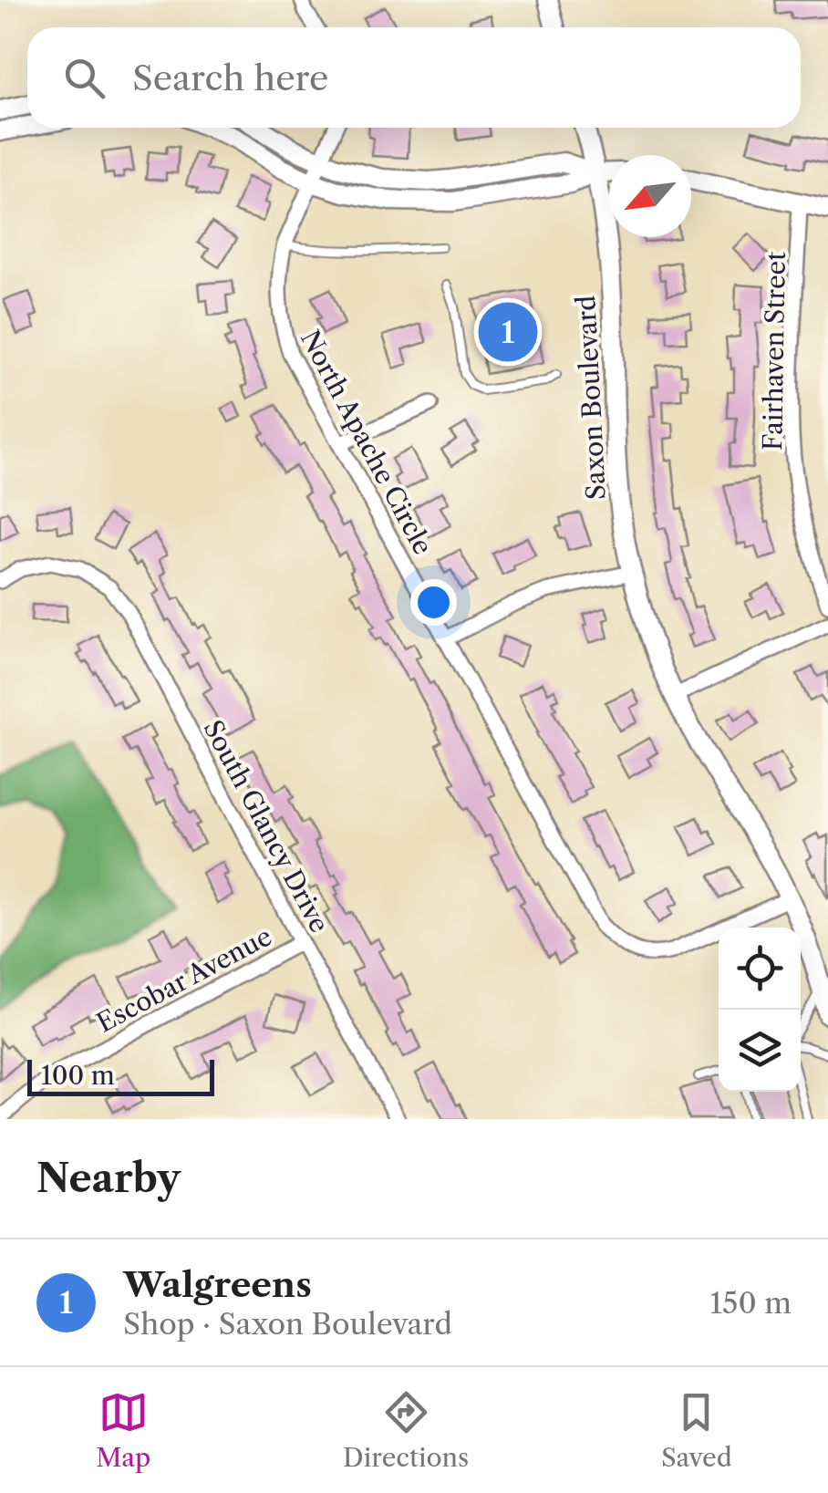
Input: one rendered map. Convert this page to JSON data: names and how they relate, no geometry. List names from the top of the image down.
{
  "streets": {
    "street": [
      "Fairhaven Street",
      "Saxon Boulevard",
      "North Apache Circle",
      "South Glancy Drive",
      "Escobar Avenue"
    ]
  },
  "crossings": [
    ["Saxon Boulevard", "North Apache Circle"],
    ["South Glancy Drive", "Escobar Avenue"]
  ],
  "scale_bar": "100 m",
  "north": "bottom left",
  "page": {
    "search": "Search here",
    "pins": "1",
    "scale": "100 m",
    "heading": "Nearby",
    "list": [
      {
        "mark": "1",
        "name": "Walgreens",
        "note": "Shop · Saxon Boulevard",
        "value": "150 m"
      }
    ],
    "nav": ["Map", "Directions", "Saved"]
  }
}
